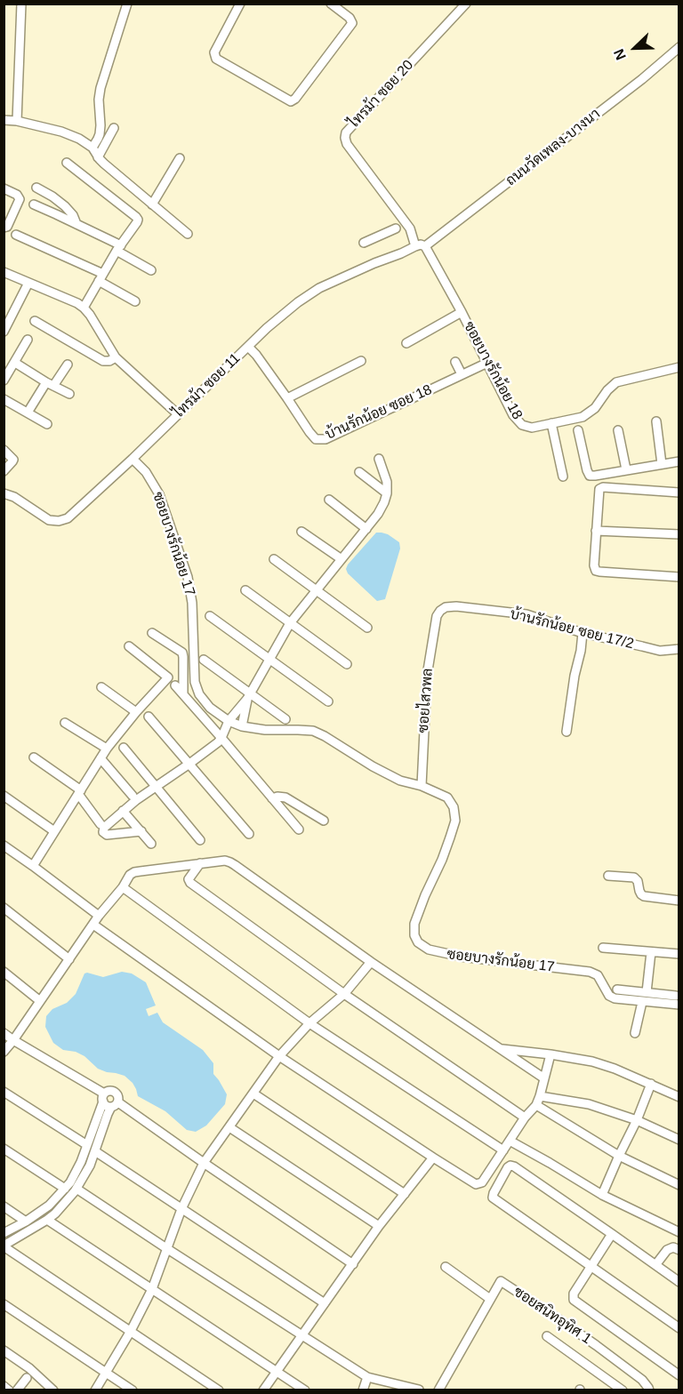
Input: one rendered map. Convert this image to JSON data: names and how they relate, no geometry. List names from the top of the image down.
{
  "streets": {
    "street": [
      "ไทรม้า ซอย 20",
      "ถนนวัดเพลง-บางนา",
      "ซอยบางรักน้อย 18",
      "ไทรม้า ซอย 11",
      "บ้านรักน้อย ซอย 18",
      "ซอยบางรักน้อย 17",
      "บ้านรักน้อย ซอย 17/2",
      "ซอยไสวพล",
      "ซอยสนิทอุทิศ 1"
    ]
  },
  "crossings": [
    ["ไทรม้า ซอย 20", "ไทรม้า ซอย 11"],
    ["ถนนวัดเพลง-บางนา", "ซอยบางรักน้อย 18"],
    ["ถนนวัดเพลง-บางนา", "ไทรม้า ซอย 11"],
    ["ซอยบางรักน้อย 18", "ไทรม้า ซอย 11"],
    ["ซอยบางรักน้อย 18", "บ้านรักน้อย ซอย 18"],
    ["ไทรม้า ซอย 11", "บ้านรักน้อย ซอย 18"],
    ["ไทรม้า ซอย 11", "ซอยบางรักน้อย 17"],
    ["ซอยบางรักน้อย 17", "ซอยไสวพล"],
    ["บ้านรักน้อย ซอย 17/2", "ซอยไสวพล"]
  ],
  "north": "bottom left"
}
